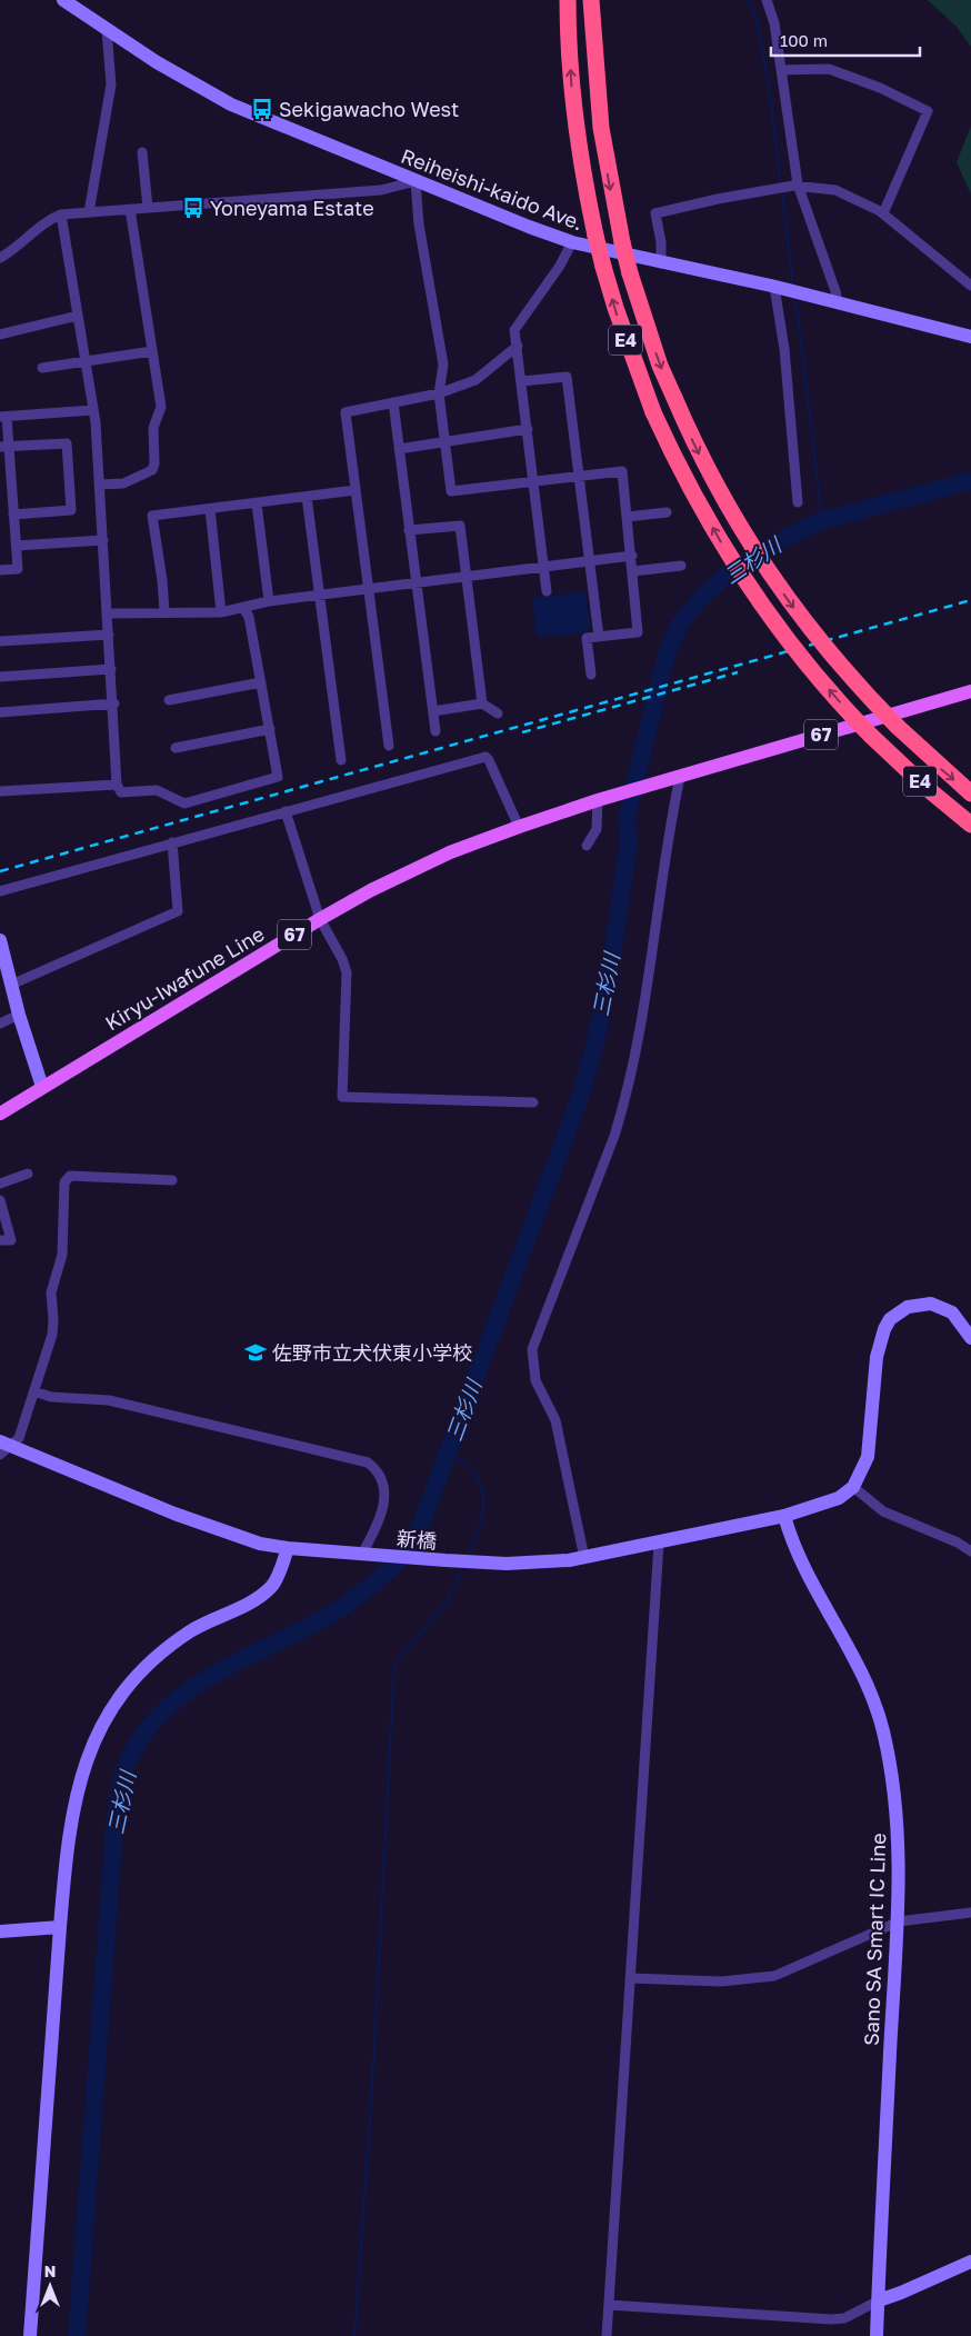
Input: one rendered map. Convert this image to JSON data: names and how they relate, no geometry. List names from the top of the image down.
{
  "streets": {
    "highway": ["E4"],
    "main road": ["67", "Kiryu-Iwafune Line"],
    "street": ["Reiheishi-kaido Ave.", "新橋", "Sano SA Smart IC Line"]
  },
  "crossings": [
    ["67", "Kiryu-Iwafune Line"],
    ["新橋", "Sano SA Smart IC Line"]
  ],
  "water": ["三杉川"],
  "places": {
    "bus stop": ["Sekigawacho West", "Yoneyama Estate"],
    "school or university": ["佐野市立犬伏東小学校"]
  },
  "scale_bar": "100 m",
  "north": "top"
}
